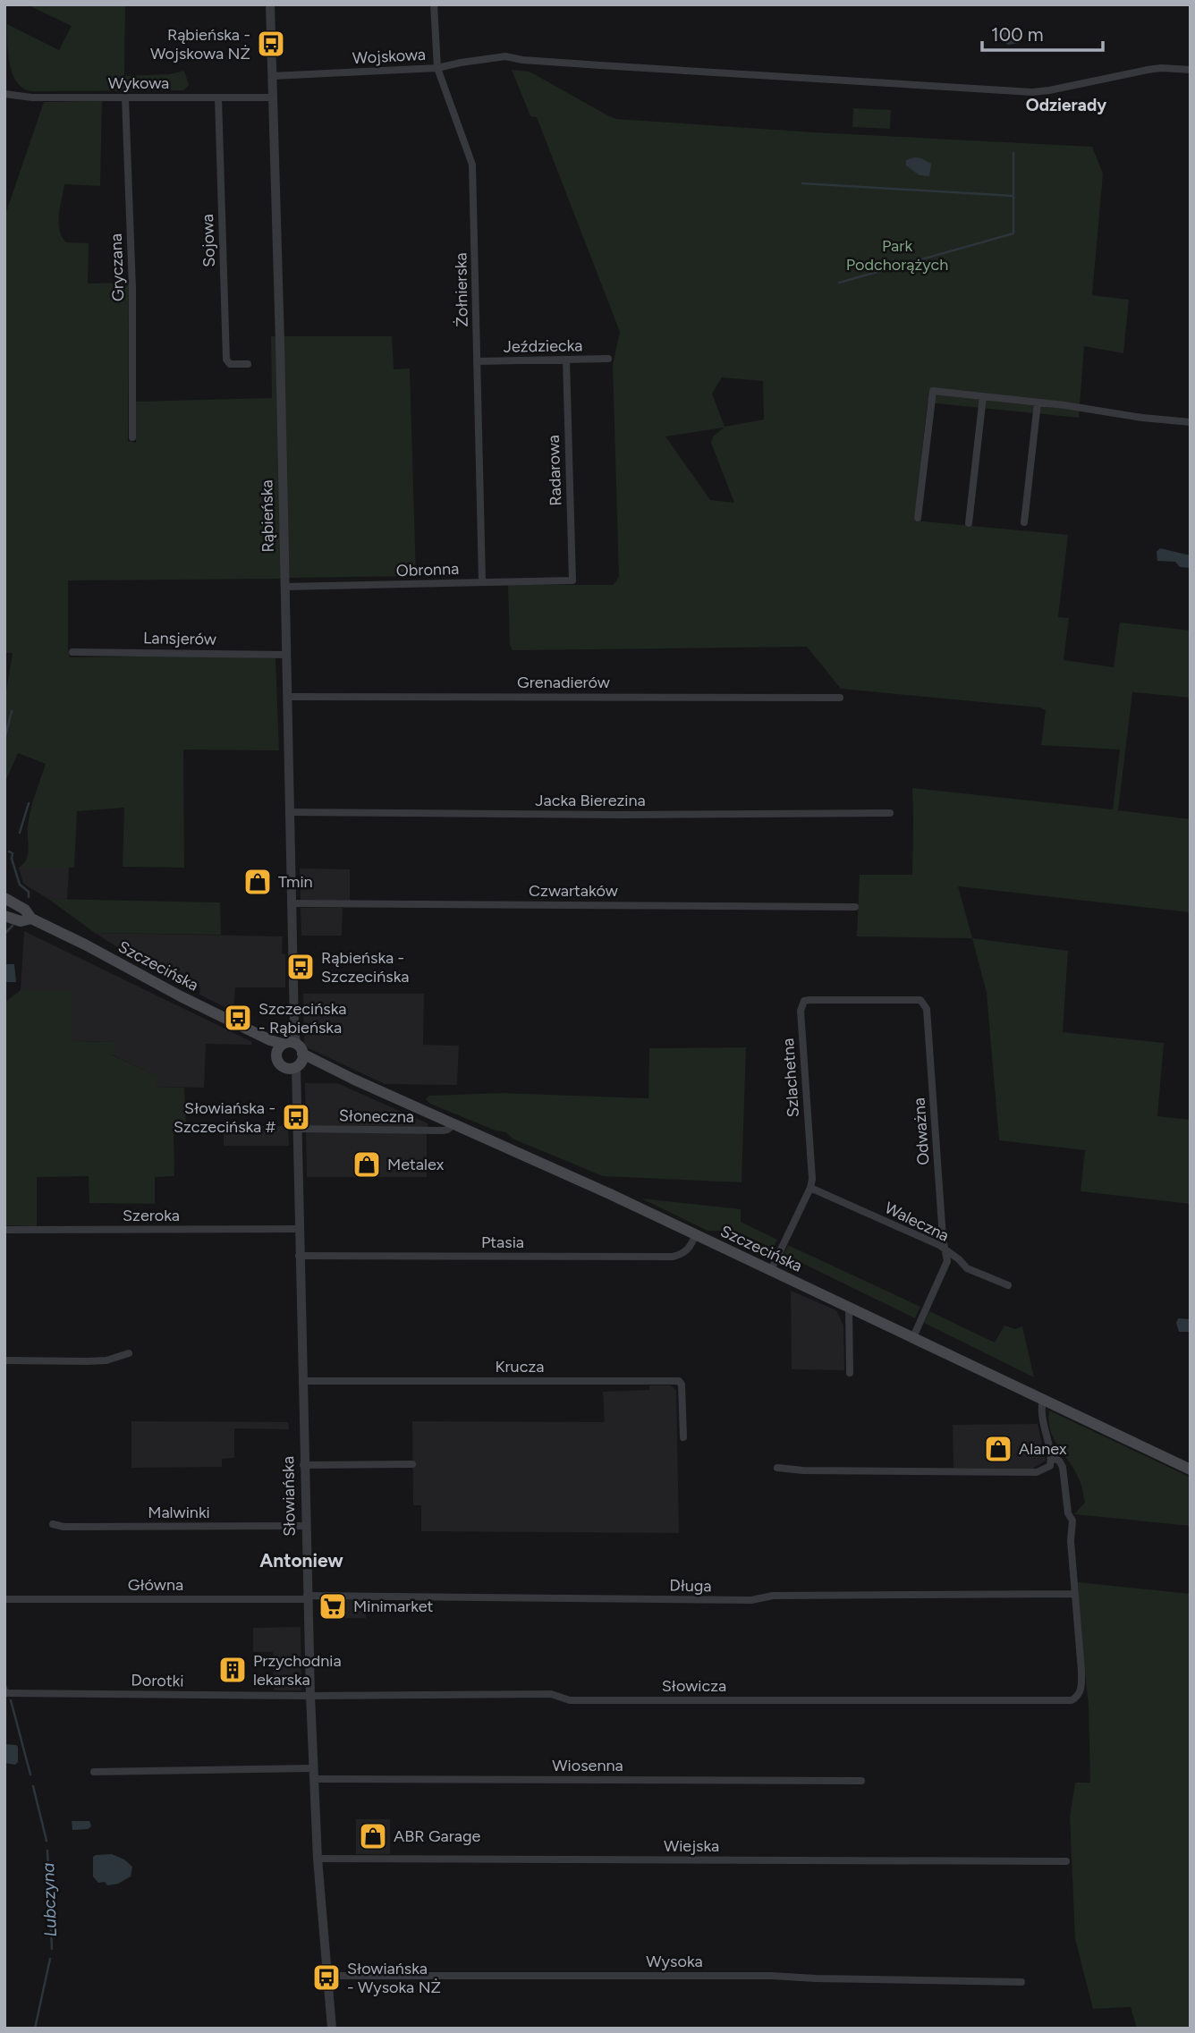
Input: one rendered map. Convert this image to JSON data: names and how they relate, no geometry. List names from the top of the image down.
{
  "streets": {
    "main road": ["Szczecińska"],
    "street": [
      "Wojskowa",
      "Wykowa",
      "Sojowa",
      "Gryczana",
      "Żołnierska",
      "Jeździecka",
      "Radarowa",
      "Rąbieńska",
      "Obronna",
      "Lansjerów",
      "Grenadierów",
      "Jacka Bierezina",
      "Czwartaków",
      "Szlachetna",
      "Słoneczna",
      "Odważna",
      "Szeroka",
      "Waleczna",
      "Ptasia",
      "Krucza",
      "Słowiańska",
      "Malwinki",
      "Główna",
      "Długa",
      "Dorotki",
      "Słowicza",
      "Wiosenna",
      "Wiejska",
      "Wysoka"
    ]
  },
  "crossings": [
    ["Wojskowa", "Żołnierska"],
    ["Wojskowa", "Rąbieńska"],
    ["Wykowa", "Sojowa"],
    ["Wykowa", "Gryczana"],
    ["Wykowa", "Rąbieńska"],
    ["Żołnierska", "Jeździecka"],
    ["Żołnierska", "Obronna"],
    ["Jeździecka", "Radarowa"],
    ["Radarowa", "Obronna"],
    ["Rąbieńska", "Obronna"],
    ["Rąbieńska", "Lansjerów"],
    ["Rąbieńska", "Grenadierów"],
    ["Rąbieńska", "Jacka Bierezina"],
    ["Rąbieńska", "Czwartaków"],
    ["Rąbieńska", "Szczecińska"],
    ["Rąbieńska", "Słowiańska"],
    ["Szczecińska", "Szlachetna"],
    ["Szczecińska", "Słoneczna"],
    ["Szczecińska", "Ptasia"],
    ["Szczecińska", "Słowiańska"],
    ["Szlachetna", "Odważna"],
    ["Szlachetna", "Waleczna"],
    ["Słoneczna", "Słowiańska"],
    ["Odważna", "Waleczna"],
    ["Szeroka", "Słowiańska"],
    ["Ptasia", "Słowiańska"],
    ["Krucza", "Słowiańska"],
    ["Słowiańska", "Malwinki"],
    ["Słowiańska", "Główna"],
    ["Słowiańska", "Długa"],
    ["Słowiańska", "Dorotki"],
    ["Słowiańska", "Słowicza"],
    ["Słowiańska", "Wiosenna"],
    ["Słowiańska", "Wiejska"],
    ["Słowiańska", "Wysoka"],
    ["Główna", "Długa"],
    ["Długa", "Słowicza"],
    ["Dorotki", "Słowicza"]
  ],
  "districts": ["Odzierady", "Antoniew"],
  "water": ["Lubczyna"],
  "parks": ["Park Podchorążych"],
  "places": {
    "bus stop": [
      "Rąbieńska - Wojskowa NŻ",
      "Rąbieńska - Szczecińska",
      "Szczecińska - Rąbieńska",
      "Słowiańska - Szczecińska #",
      "Słowiańska - Wysoka NŻ"
    ],
    "shop": [
      "Tmin",
      "Metalex",
      "Alanex",
      "ABR Garage"
    ],
    "supermarket": ["Minimarket"],
    "building": ["Przychodnia lekarska"]
  },
  "scale_bar": "100 m"
}
